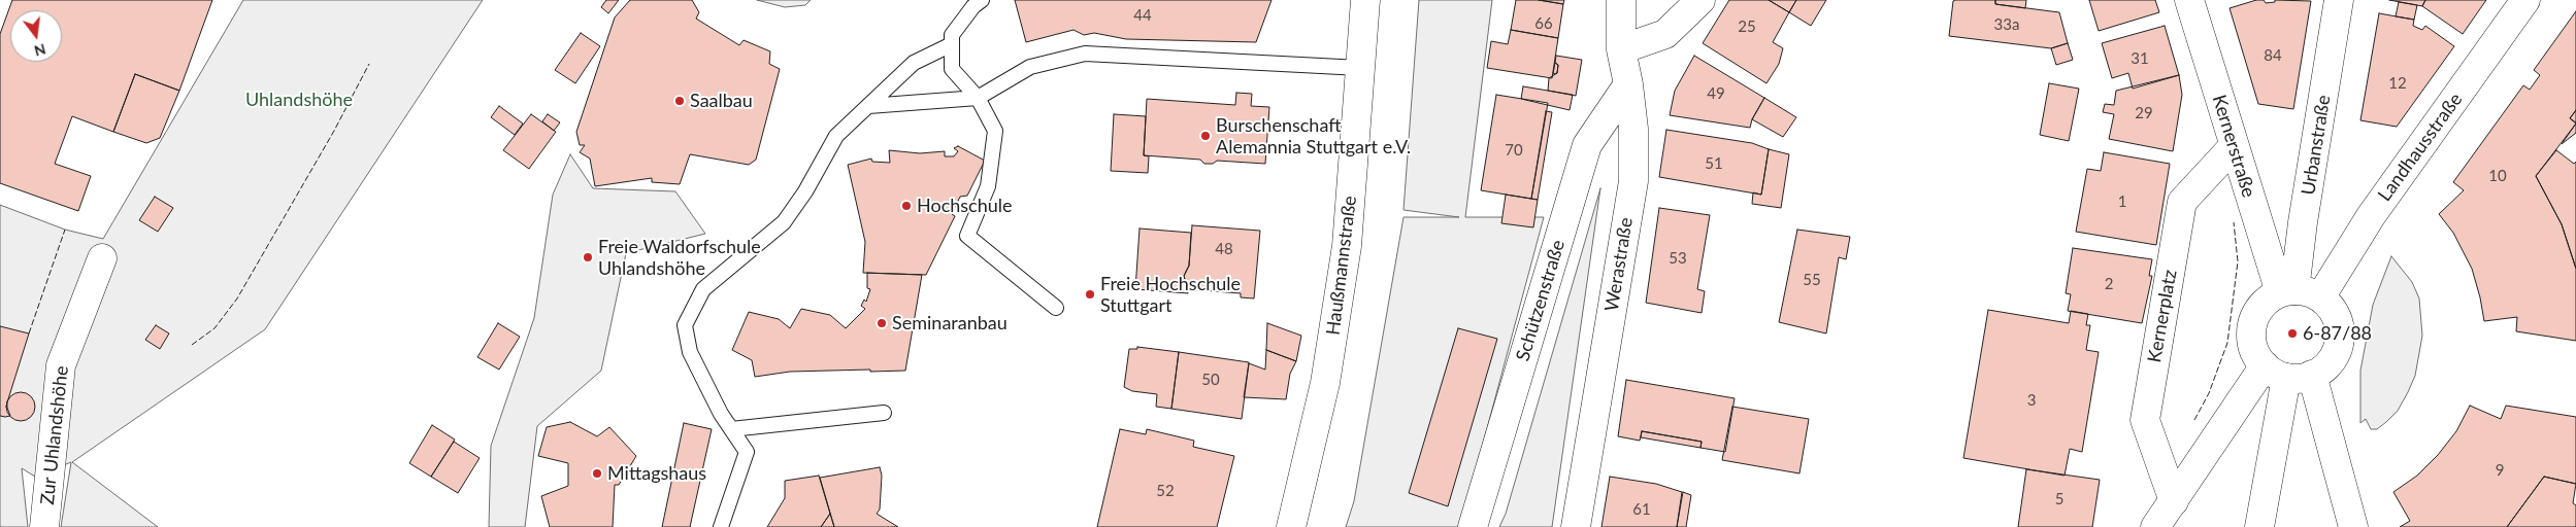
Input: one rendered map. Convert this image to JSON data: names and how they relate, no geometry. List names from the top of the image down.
{
  "streets": {
    "street": [
      "Urbanstraße",
      "Kernerstraße",
      "Landhausstraße",
      "Werastraße",
      "Haußmannstraße",
      "Schützenstraße",
      "Kernerplatz",
      "Zur Uhlandshöhe"
    ]
  },
  "crossings": [
    ["Urbanstraße", "Kernerstraße"],
    ["Urbanstraße", "Landhausstraße"],
    ["Kernerstraße", "Landhausstraße"],
    ["Kernerstraße", "Kernerplatz"],
    ["Werastraße", "Schützenstraße"]
  ],
  "parks": ["Uhlandshöhe"],
  "places": [
    "Saalbau",
    "Burschenschaft Alemannia Stuttgart e.V.",
    "Hochschule",
    "Freie Waldorfschule Uhlandshöhe",
    "Freie Hochschule Stuttgart",
    "Seminaranbau",
    "6-87/88",
    "Mittagshaus"
  ],
  "house_numbers": [
    "44",
    "66",
    "33a",
    "25",
    "84",
    "31",
    "12",
    "49",
    "29",
    "70",
    "51",
    "10",
    "1",
    "48",
    "53",
    "55",
    "2",
    "50",
    "3",
    "9",
    "52",
    "5",
    "61"
  ],
  "north": "bottom"
}
